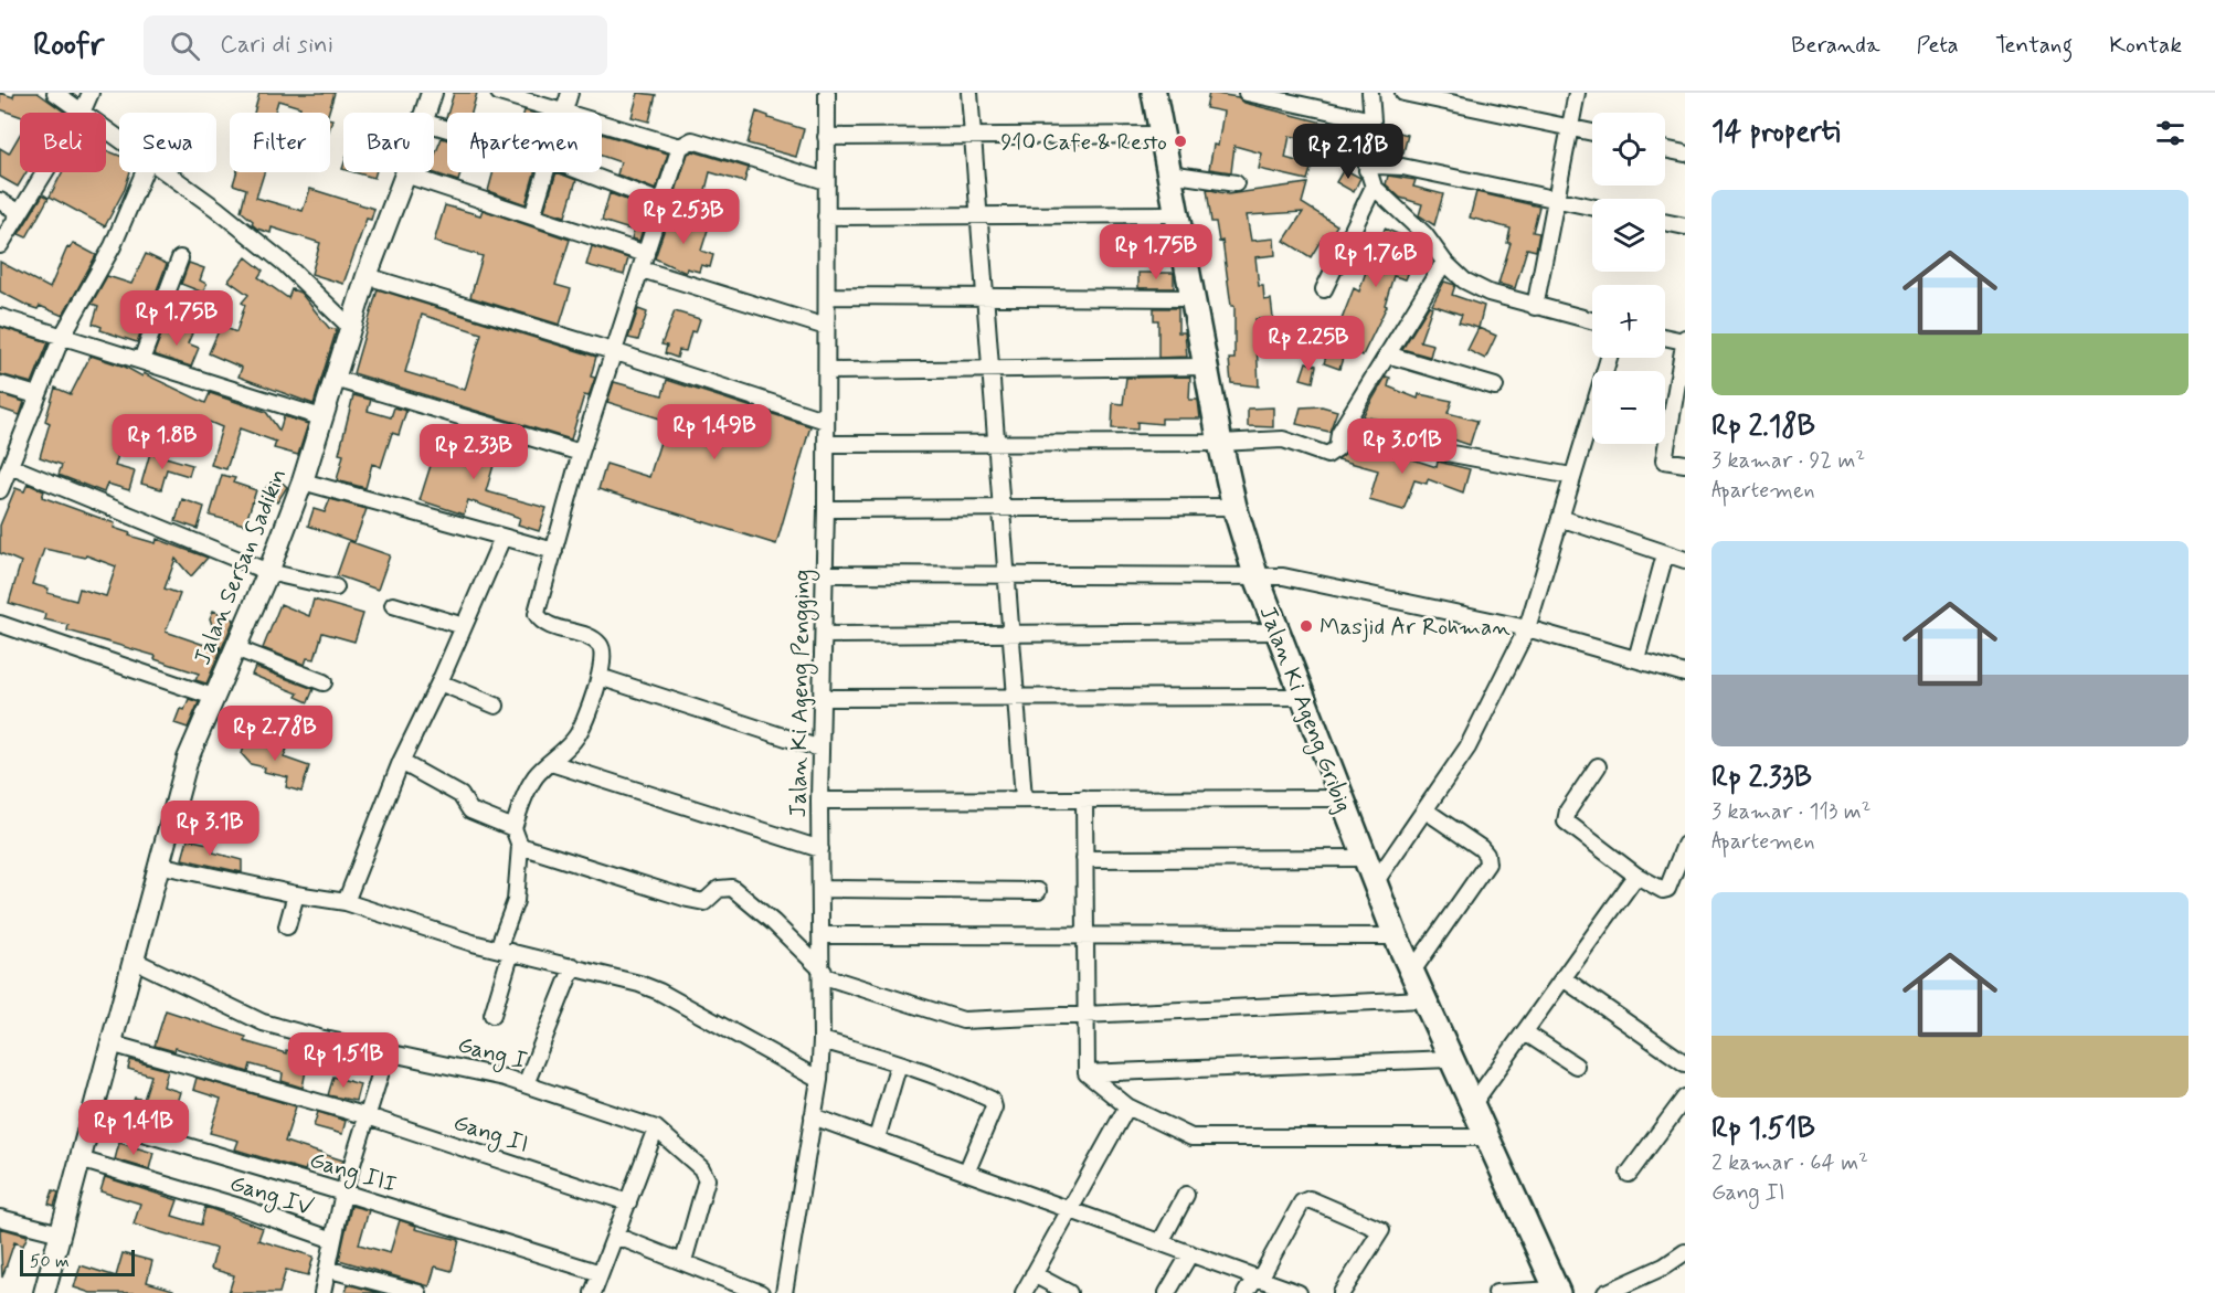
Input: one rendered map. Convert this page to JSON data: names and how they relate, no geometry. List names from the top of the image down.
{
  "streets": {
    "main road": ["Jalan Sersan Sadikin", "Jalan Ki Ageng Gribig"],
    "street": [
      "Jalan Ki Ageng Pengging",
      "Gang I",
      "Gang II",
      "Gang III",
      "Gang IV"
    ]
  },
  "crossings": [
    ["Jalan Sersan Sadikin", "Gang I"],
    ["Jalan Sersan Sadikin", "Gang II"],
    ["Jalan Sersan Sadikin", "Gang III"],
    ["Jalan Sersan Sadikin", "Gang IV"]
  ],
  "places": ["910 Cafe & Resto", "Masjid Ar Rohman"],
  "scale_bar": "50 m",
  "page": {
    "header": "Roofr",
    "search": "Cari di sini",
    "nav": [
      "Beranda",
      "Peta",
      "Tentang",
      "Kontak"
    ],
    "heading": "14 properti",
    "map_buttons": ["+", "−"],
    "chip": [
      "Beli",
      "Sewa",
      "Filter",
      "Baru",
      "Apartemen"
    ],
    "price": [
      "Rp 2.18B",
      "Rp 2.53B",
      "Rp 1.75B",
      "Rp 1.76B",
      "Rp 1.75B",
      "Rp 2.25B",
      "Rp 1.49B",
      "Rp 1.8B",
      "Rp 3.01B",
      "Rp 2.33B",
      "Rp 2.78B",
      "Rp 3.1B",
      "Rp 1.51B",
      "Rp 1.41B"
    ],
    "list": [
      {
        "name": "Rp 2.18B",
        "note": "3 kamar · 92 m² · Apartemen"
      },
      {
        "name": "Rp 2.33B",
        "note": "3 kamar · 113 m² · Apartemen"
      },
      {
        "name": "Rp 1.51B",
        "note": "2 kamar · 64 m² · Gang II"
      }
    ],
    "scale": "50 m"
  }
}
